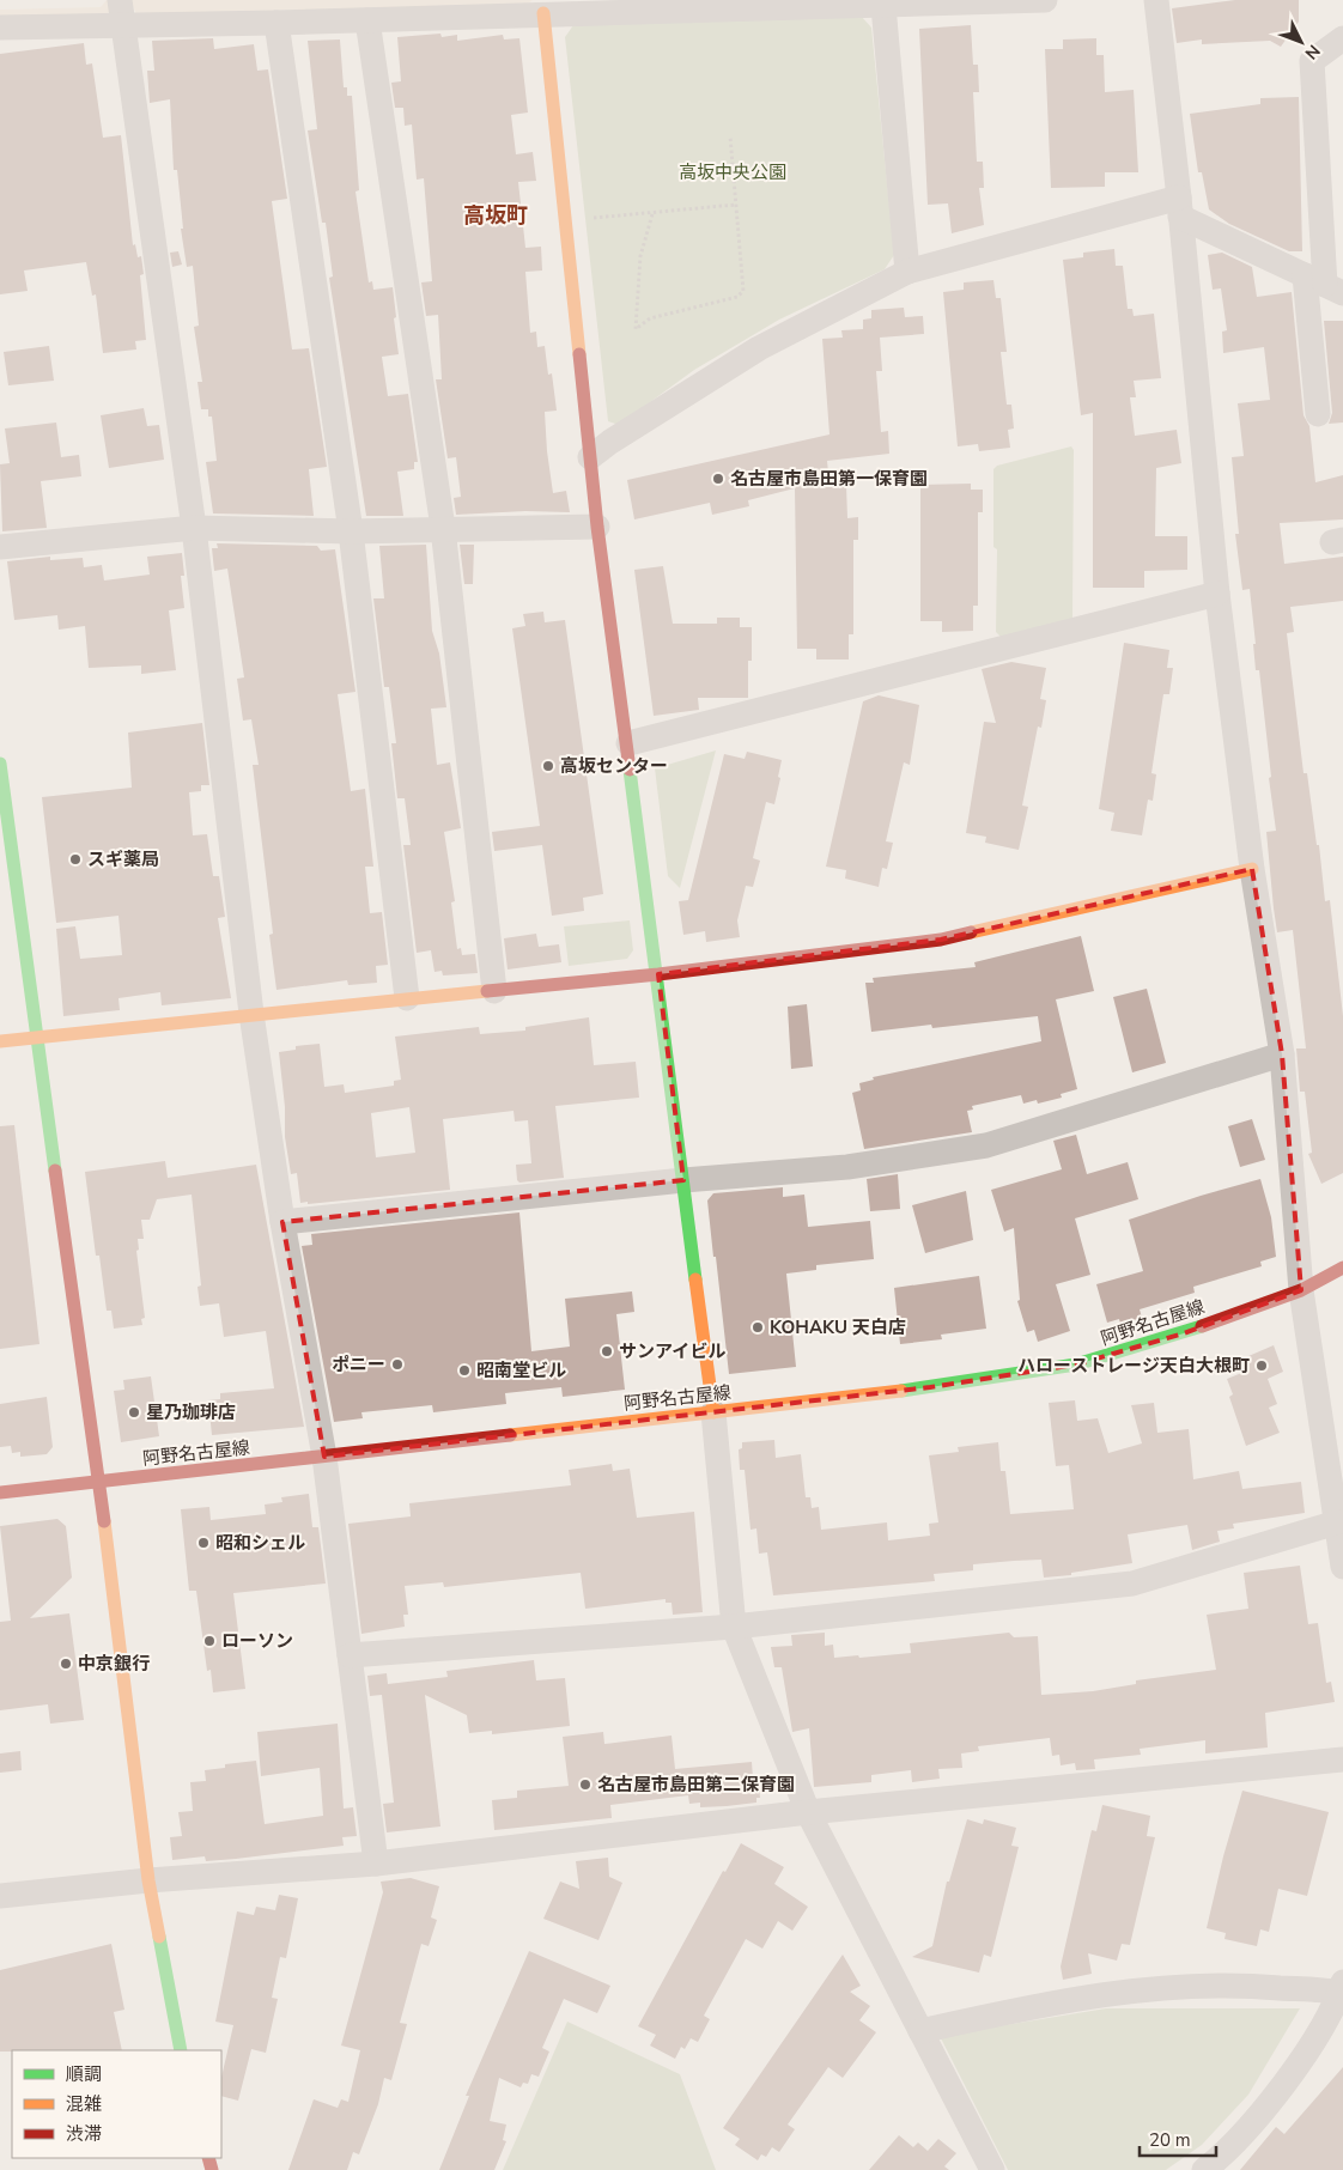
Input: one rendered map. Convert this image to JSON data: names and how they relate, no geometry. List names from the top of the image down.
{
  "streets": {
    "street": ["阿野名古屋線"]
  },
  "districts": ["高坂町"],
  "parks": ["高坂中央公園"],
  "places": [
    "名古屋市島田第一保育園",
    "高坂センター",
    "スギ薬局",
    "KOHAKU 天白店",
    "サンアイビル",
    "ポニー",
    "ハローストレージ天白大根町",
    "昭南堂ビル",
    "星乃珈琲店",
    "昭和シェル",
    "ローソン",
    "中京銀行",
    "名古屋市島田第二保育園"
  ],
  "legend": ["順調", "混雑", "渋滞"],
  "scale_bar": "20 m",
  "north": "bottom right"
}
